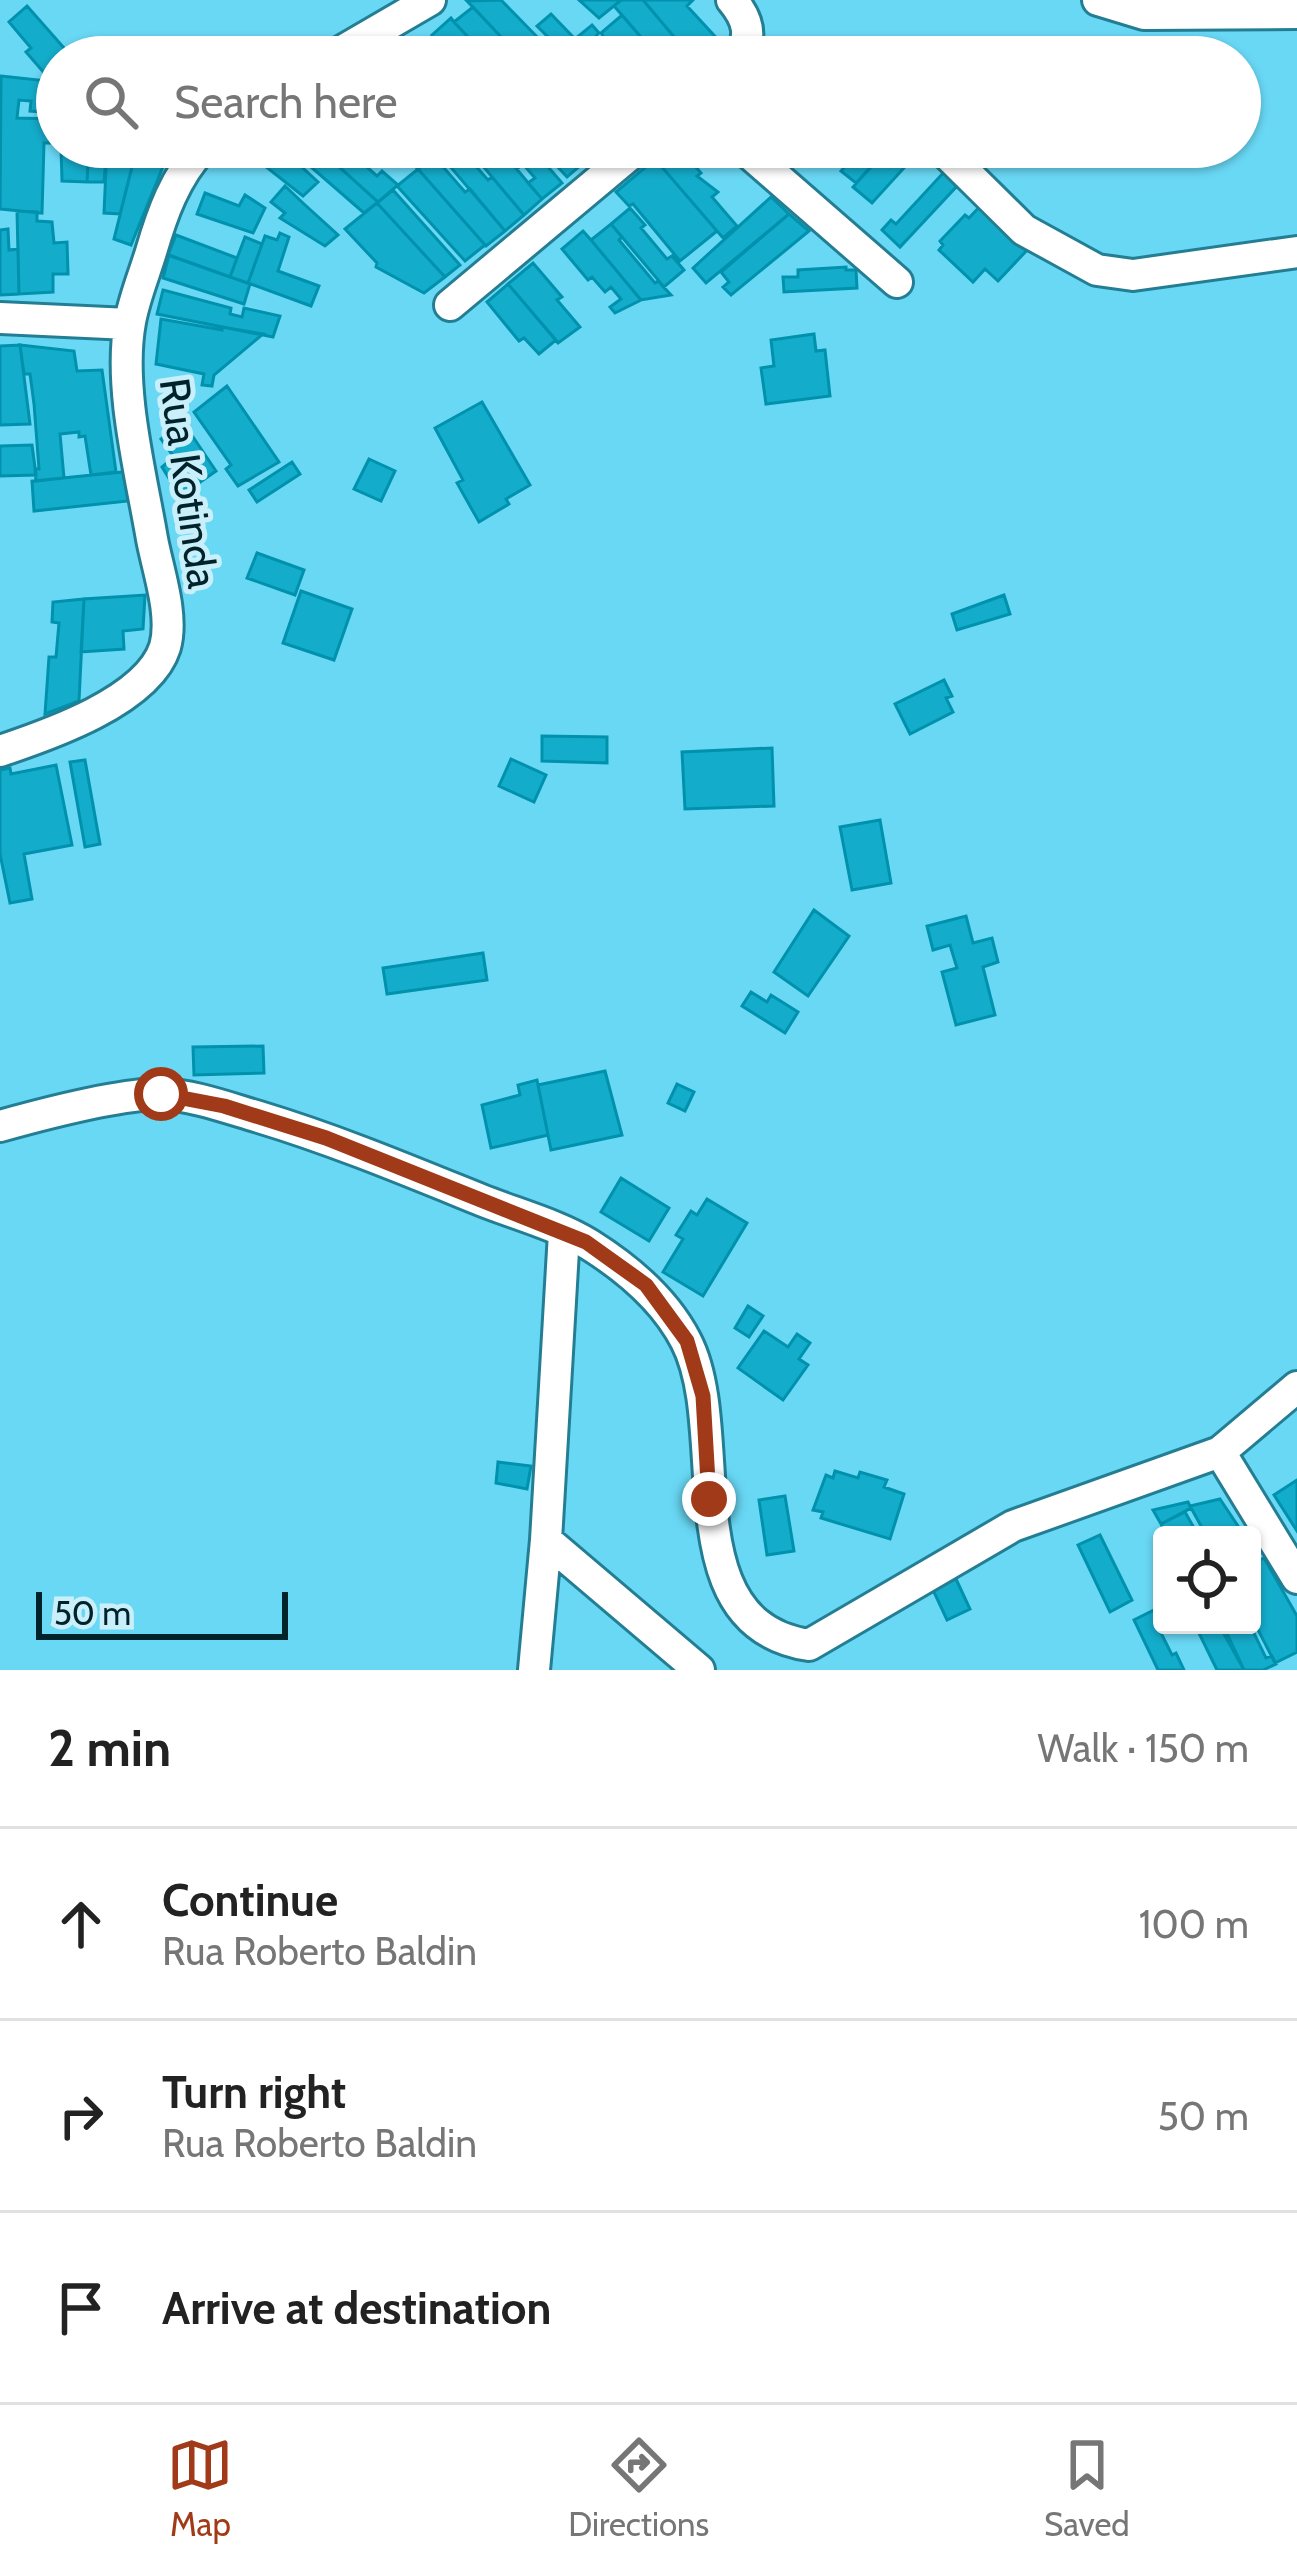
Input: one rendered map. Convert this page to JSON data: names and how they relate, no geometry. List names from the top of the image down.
{
  "streets": {
    "street": ["Rua Kotinda"]
  },
  "scale_bar": "50 m",
  "page": {
    "search": "Search here",
    "scale": "50 m",
    "heading": ["2 min", "Walk · 150 m"],
    "list": [
      ["Continue", "Rua Roberto Baldin", "100 m"],
      ["Turn right", "Rua Roberto Baldin", "50 m"],
      "Arrive at destination"
    ],
    "nav": ["Map", "Directions", "Saved"]
  }
}
